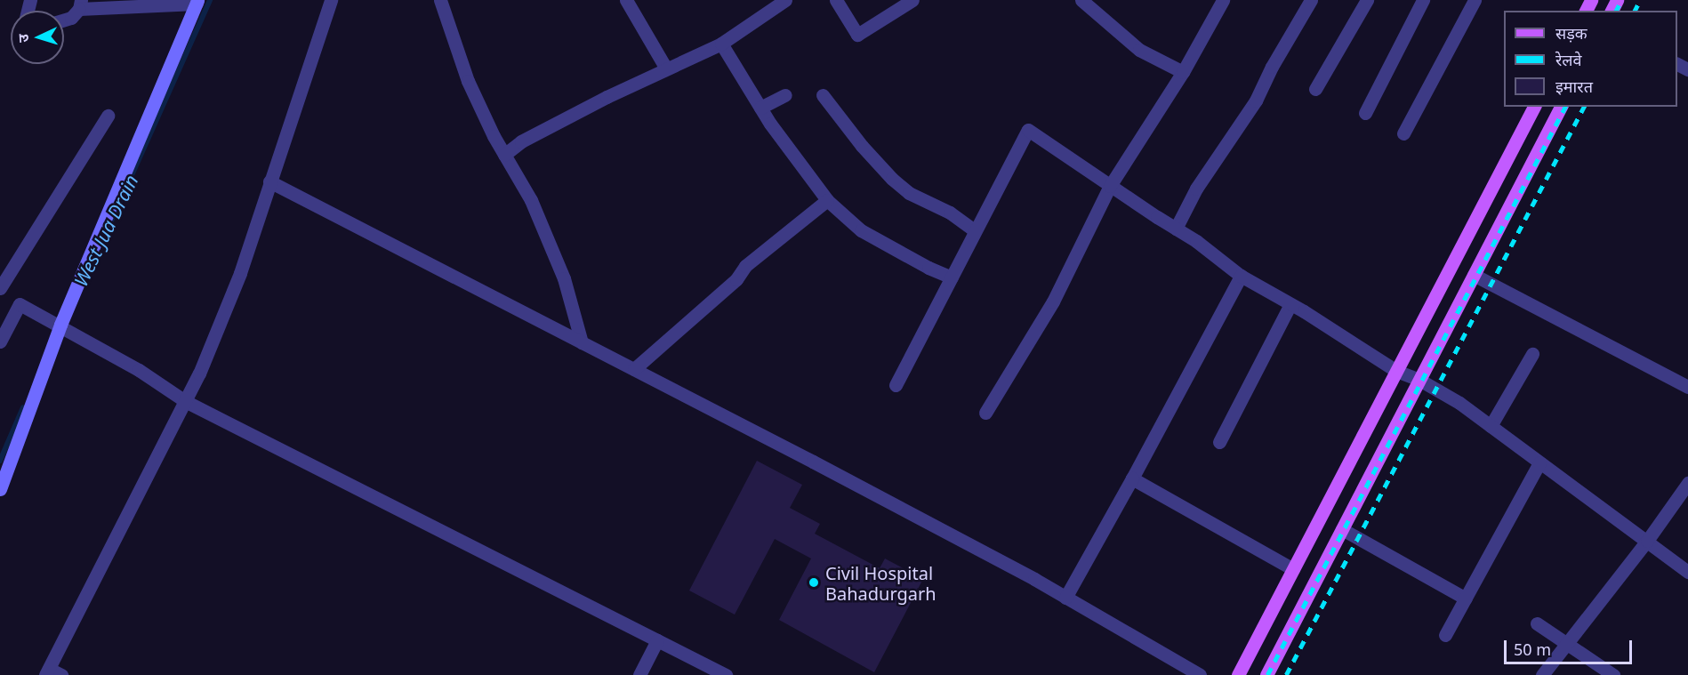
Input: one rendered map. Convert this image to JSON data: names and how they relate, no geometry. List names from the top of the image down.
{
  "water": ["West Jua Drain"],
  "places": ["Civil Hospital Bahadurgarh"],
  "legend": ["सड़क", "रेलवे", "इमारत"],
  "scale_bar": "50 m",
  "north": "left"
}
